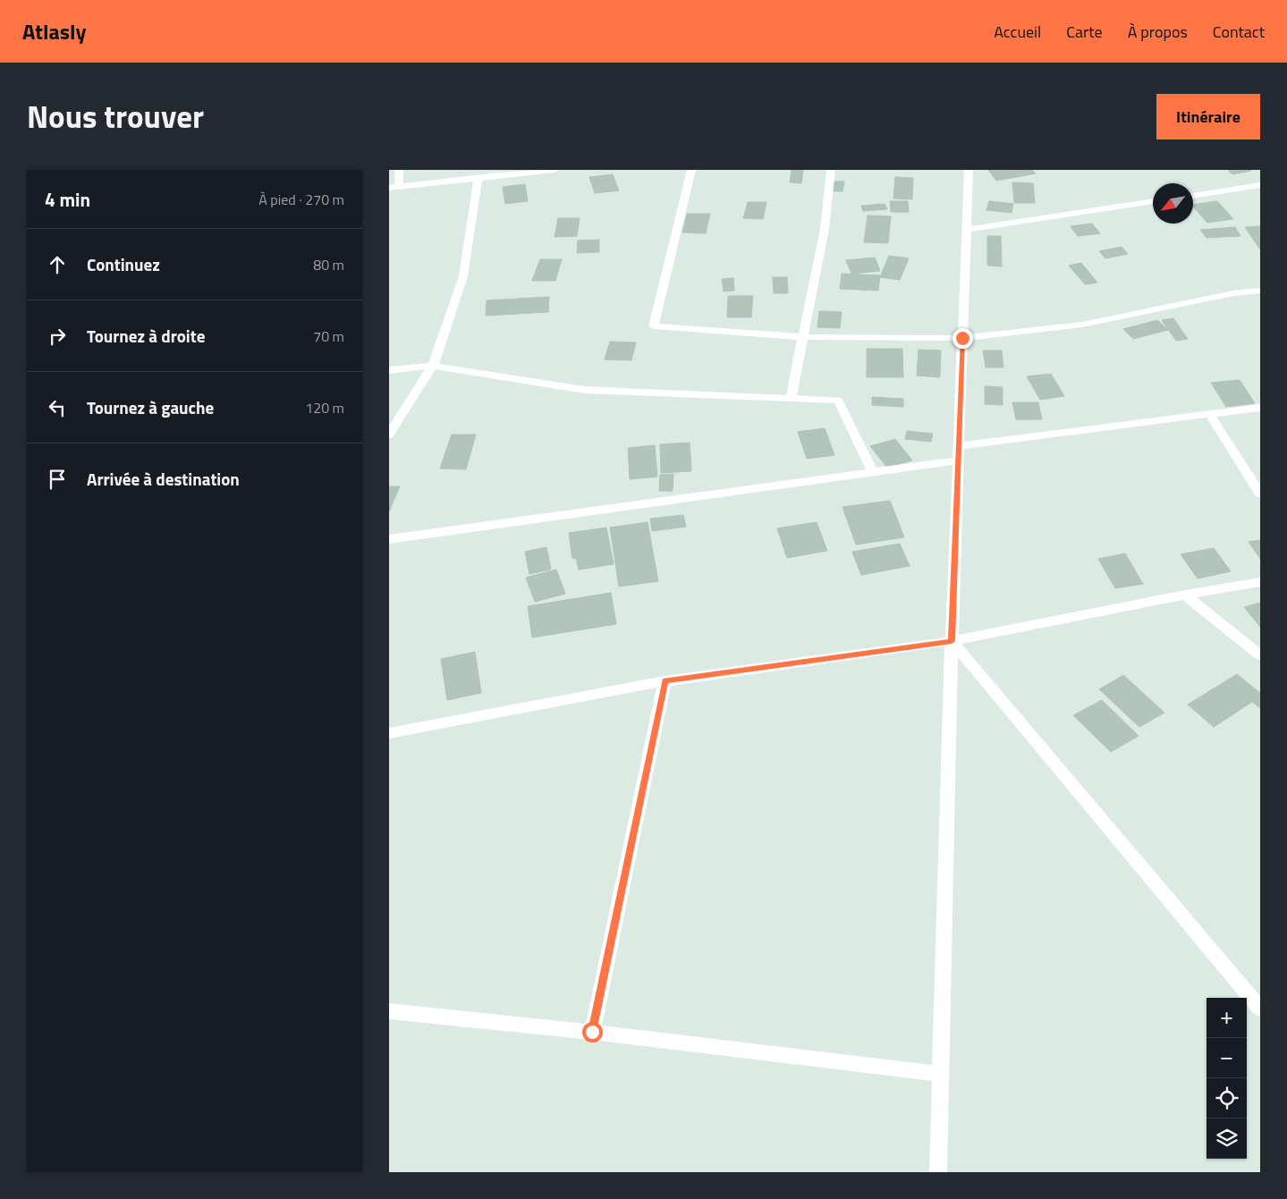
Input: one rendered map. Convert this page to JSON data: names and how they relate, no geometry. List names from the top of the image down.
{
  "north": "bottom left",
  "page": {
    "header": "Atlasly",
    "nav": [
      "Accueil",
      "Carte",
      "À propos",
      "Contact"
    ],
    "title": "Nous trouver",
    "buttons": "Itinéraire",
    "heading": ["4 min", "À pied · 270 m"],
    "list": [
      ["Continuez", "80 m"],
      ["Tournez à droite", "70 m"],
      ["Tournez à gauche", "120 m"],
      "Arrivée à destination"
    ],
    "map_buttons": ["+", "−"]
  }
}
